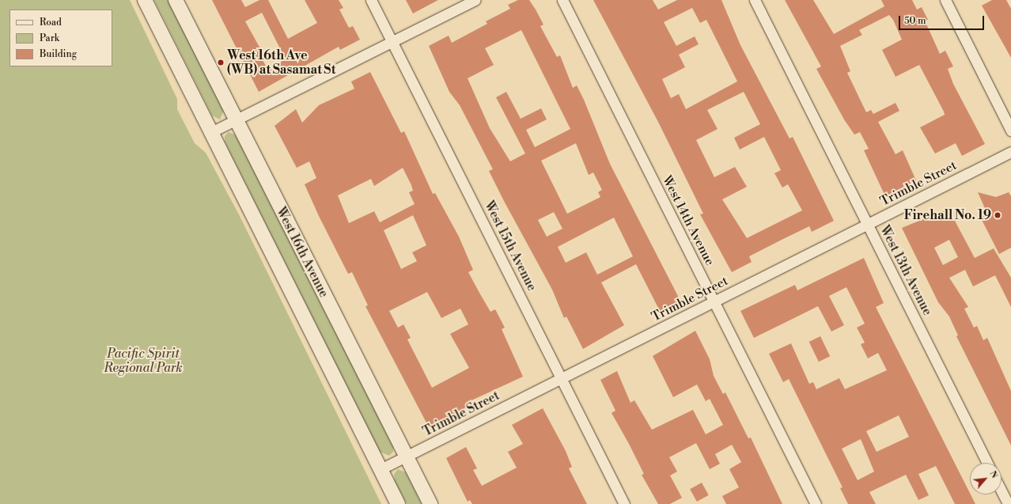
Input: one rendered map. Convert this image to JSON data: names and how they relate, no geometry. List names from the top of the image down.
{
  "streets": {
    "main road": ["West 16th Avenue"],
    "street": [
      "Trimble Street",
      "West 14th Avenue",
      "West 15th Avenue",
      "West 13th Avenue"
    ]
  },
  "crossings": [
    ["Trimble Street", "West 14th Avenue"],
    ["Trimble Street", "West 15th Avenue"],
    ["Trimble Street", "West 16th Avenue"],
    ["Trimble Street", "West 13th Avenue"]
  ],
  "parks": ["Pacific Spirit Regional Park"],
  "places": ["West 16th Ave (WB) at Sasamat St", "Firehall No. 19"],
  "legend": ["Road", "Park", "Building"],
  "scale_bar": "50 m",
  "north": "top right"
}
